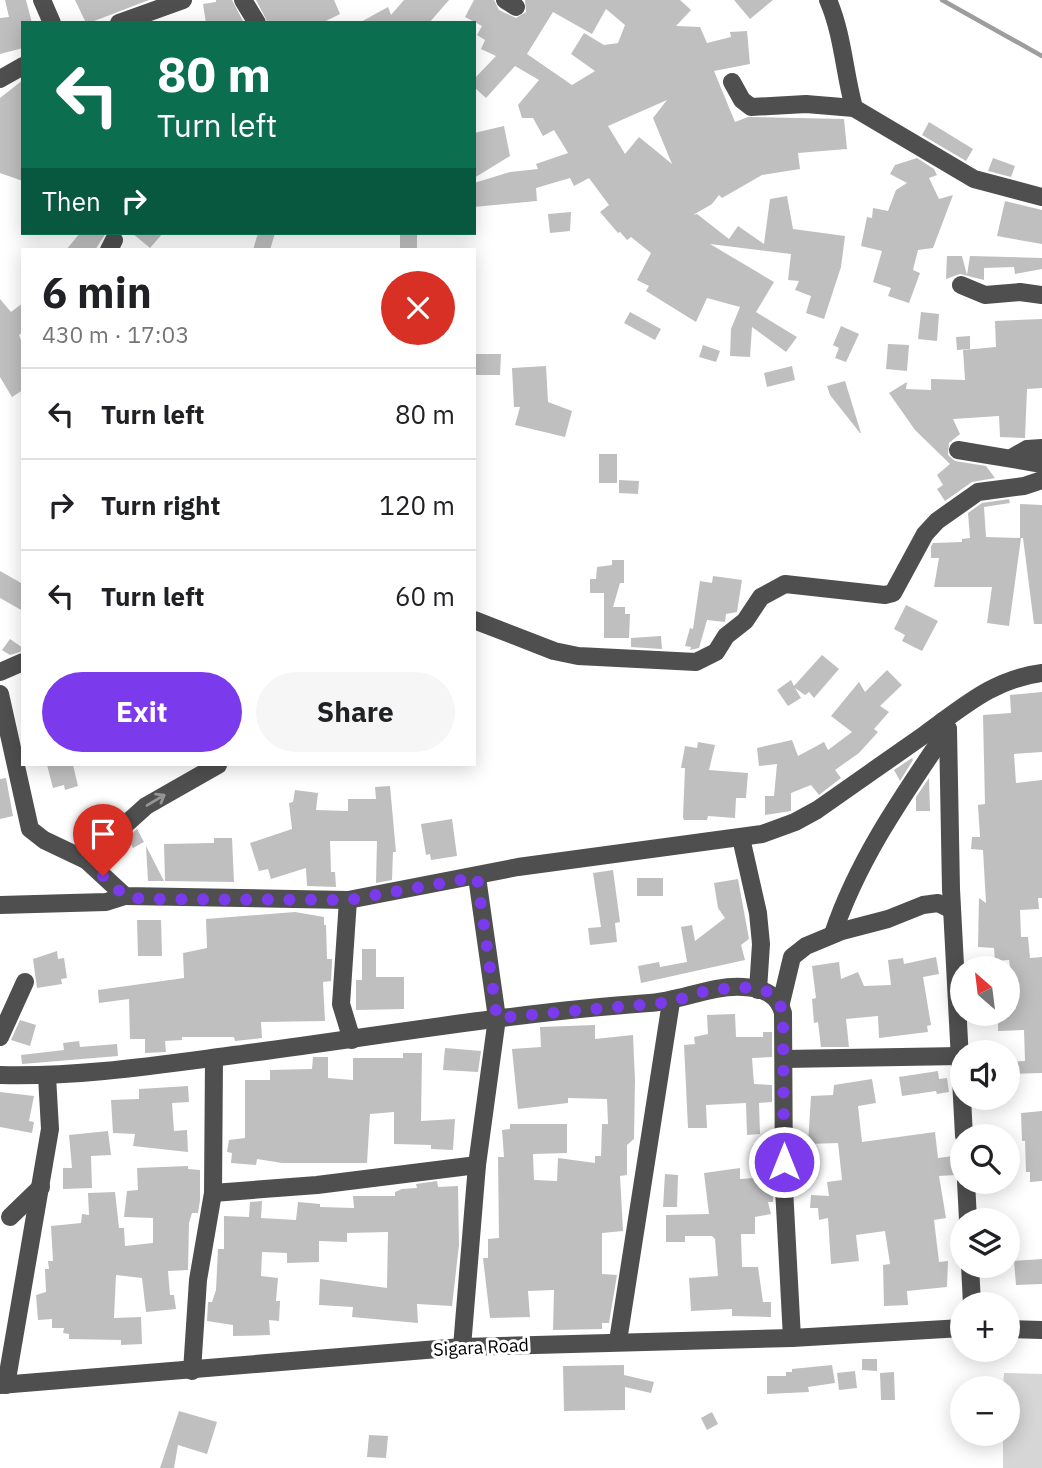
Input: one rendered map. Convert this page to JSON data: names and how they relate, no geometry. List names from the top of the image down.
{
  "streets": {
    "street": ["Sigara Road"]
  },
  "north": "top left",
  "page": {
    "turn": ["80 m", "Turn left"],
    "then": "Then",
    "heading": ["6 min", "430 m · 17:03"],
    "list": [
      {
        "name": "Turn left",
        "value": "80 m"
      },
      {
        "name": "Turn right",
        "value": "120 m"
      },
      {
        "name": "Turn left",
        "value": "60 m"
      }
    ],
    "buttons": ["Exit", "Share"],
    "map_buttons": ["+", "−"]
  }
}
